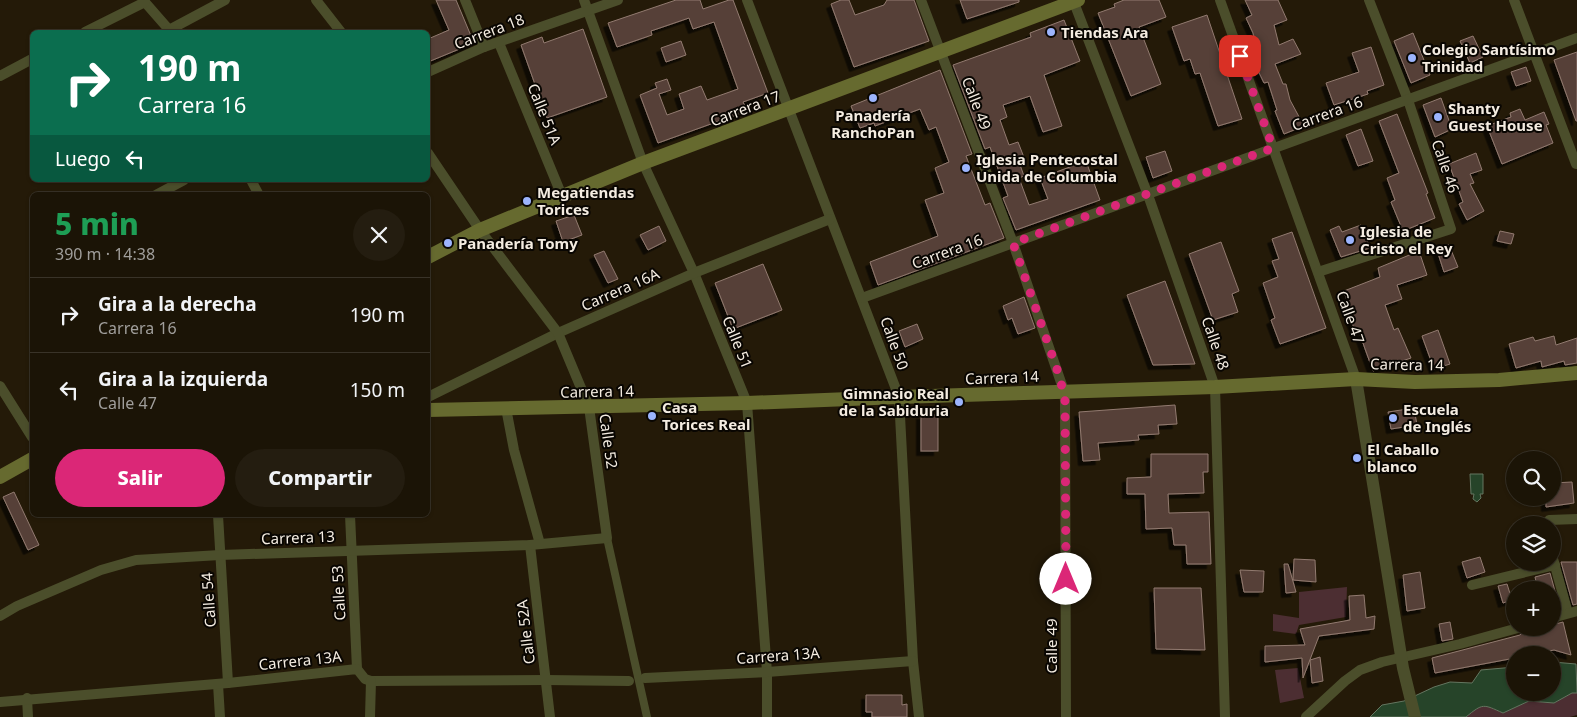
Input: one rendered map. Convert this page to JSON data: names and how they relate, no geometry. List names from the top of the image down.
{
  "streets": {
    "main road": ["Carrera 17", "Carrera 14"],
    "street": [
      "Carrera 18",
      "Calle 49",
      "Carrera 16",
      "Calle 51A",
      "Calle 46",
      "Carrera 16A",
      "Calle 47",
      "Calle 51",
      "Calle 50",
      "Calle 48",
      "Calle 52",
      "Carrera 13",
      "Calle 53",
      "Calle 54",
      "Calle 52A",
      "Carrera 13A"
    ]
  },
  "crossings": [
    ["Carrera 18", "Calle 51A"],
    ["Carrera 18", "Calle 51"],
    ["Calle 49", "Carrera 17"],
    ["Calle 49", "Carrera 16"],
    ["Calle 49", "Carrera 14"],
    ["Carrera 17", "Calle 51A"],
    ["Carrera 17", "Calle 51"],
    ["Carrera 17", "Calle 50"],
    ["Carrera 17", "Calle 48"],
    ["Carrera 17", "Calle 52"],
    ["Carrera 16", "Calle 46"],
    ["Carrera 16", "Calle 47"],
    ["Carrera 16", "Calle 50"],
    ["Carrera 16", "Calle 48"],
    ["Calle 46", "Calle 47"],
    ["Carrera 16A", "Calle 51"],
    ["Carrera 16A", "Calle 50"],
    ["Carrera 16A", "Calle 52"],
    ["Calle 47", "Carrera 14"],
    ["Calle 51", "Carrera 14"],
    ["Calle 51", "Carrera 13A"],
    ["Calle 50", "Carrera 14"],
    ["Calle 50", "Carrera 13A"],
    ["Calle 48", "Carrera 14"],
    ["Carrera 14", "Calle 52"],
    ["Carrera 14", "Calle 52A"],
    ["Calle 52", "Carrera 13"],
    ["Carrera 13", "Calle 53"],
    ["Carrera 13", "Calle 54"],
    ["Carrera 13", "Calle 52A"],
    ["Calle 53", "Carrera 13A"],
    ["Calle 54", "Carrera 13A"]
  ],
  "places": [
    "Tiendas Ara",
    "Colegio Santísimo Trinidad",
    "Panadería RanchoPan",
    "Shanty Guest House",
    "Iglesia Pentecostal Unida de Columbia",
    "Megatiendas Torices",
    "Iglesia de Cristo el Rey",
    "Panadería Tomy",
    "Gimnasio Real de la Sabiduria",
    "Casa Torices Real",
    "Escuela de Inglés",
    "El Caballo blanco"
  ],
  "page": {
    "turn": ["190 m", "Carrera 16"],
    "then": "Luego",
    "heading": ["5 min", "390 m · 14:38"],
    "list": [
      {
        "name": "Gira a la derecha",
        "note": "Carrera 16",
        "value": "190 m"
      },
      {
        "name": "Gira a la izquierda",
        "note": "Calle 47",
        "value": "150 m"
      }
    ],
    "buttons": ["Salir", "Compartir"],
    "map_buttons": ["+", "−"]
  }
}
